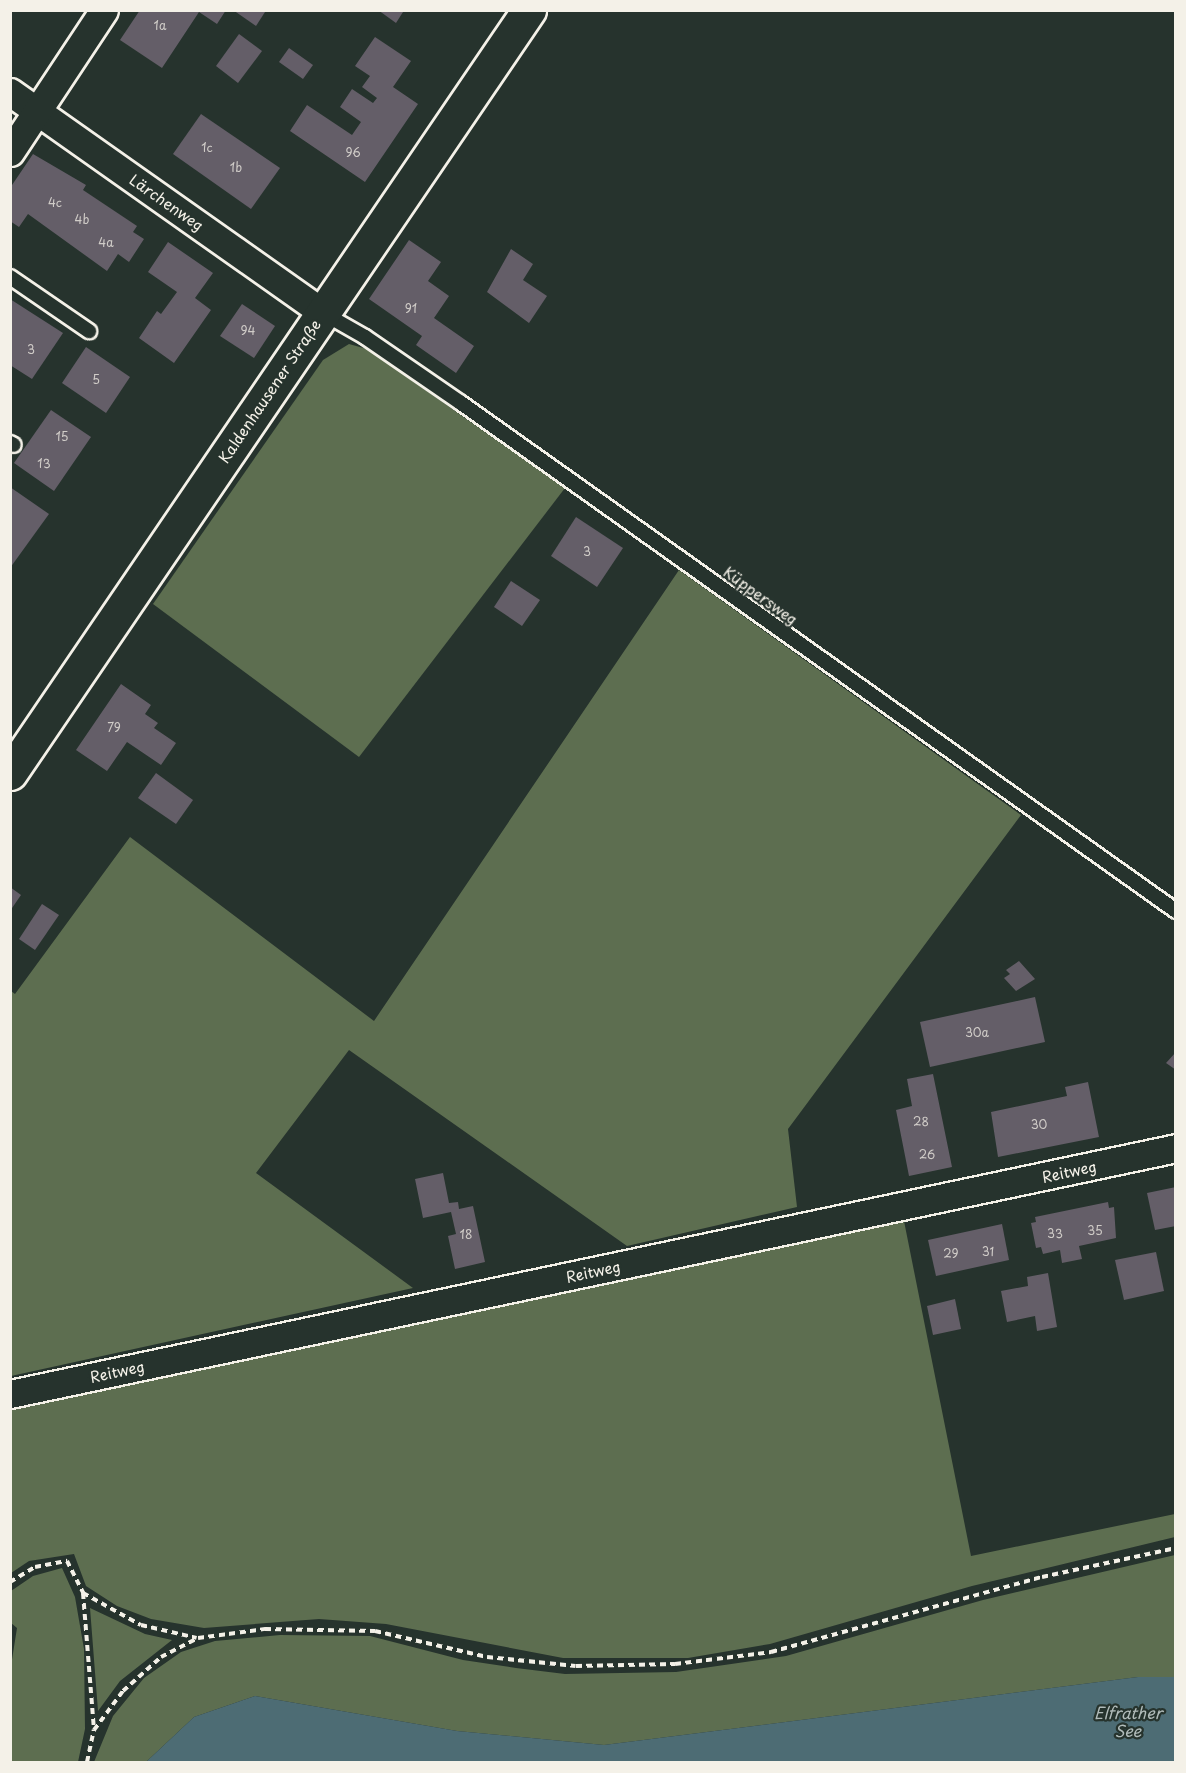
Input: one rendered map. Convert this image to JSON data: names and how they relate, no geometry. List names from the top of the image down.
{
  "streets": {
    "main road": ["Kaldenhausener Straße"],
    "street": ["Lärchenweg", "Reitweg"],
    "lane": ["Küppersweg"]
  },
  "crossings": [
    ["Lärchenweg", "Kaldenhausener Straße"],
    ["Lärchenweg", "Küppersweg"],
    ["Kaldenhausener Straße", "Küppersweg"]
  ],
  "water": ["Elfrather See"],
  "house_numbers": [
    "1a",
    "1c",
    "96",
    "1b",
    "4c",
    "4b",
    "4a",
    "91",
    "94",
    "3",
    "5",
    "15",
    "13",
    "3",
    "79",
    "30a",
    "28",
    "30",
    "26",
    "35",
    "33",
    "18",
    "31",
    "29"
  ]
}
